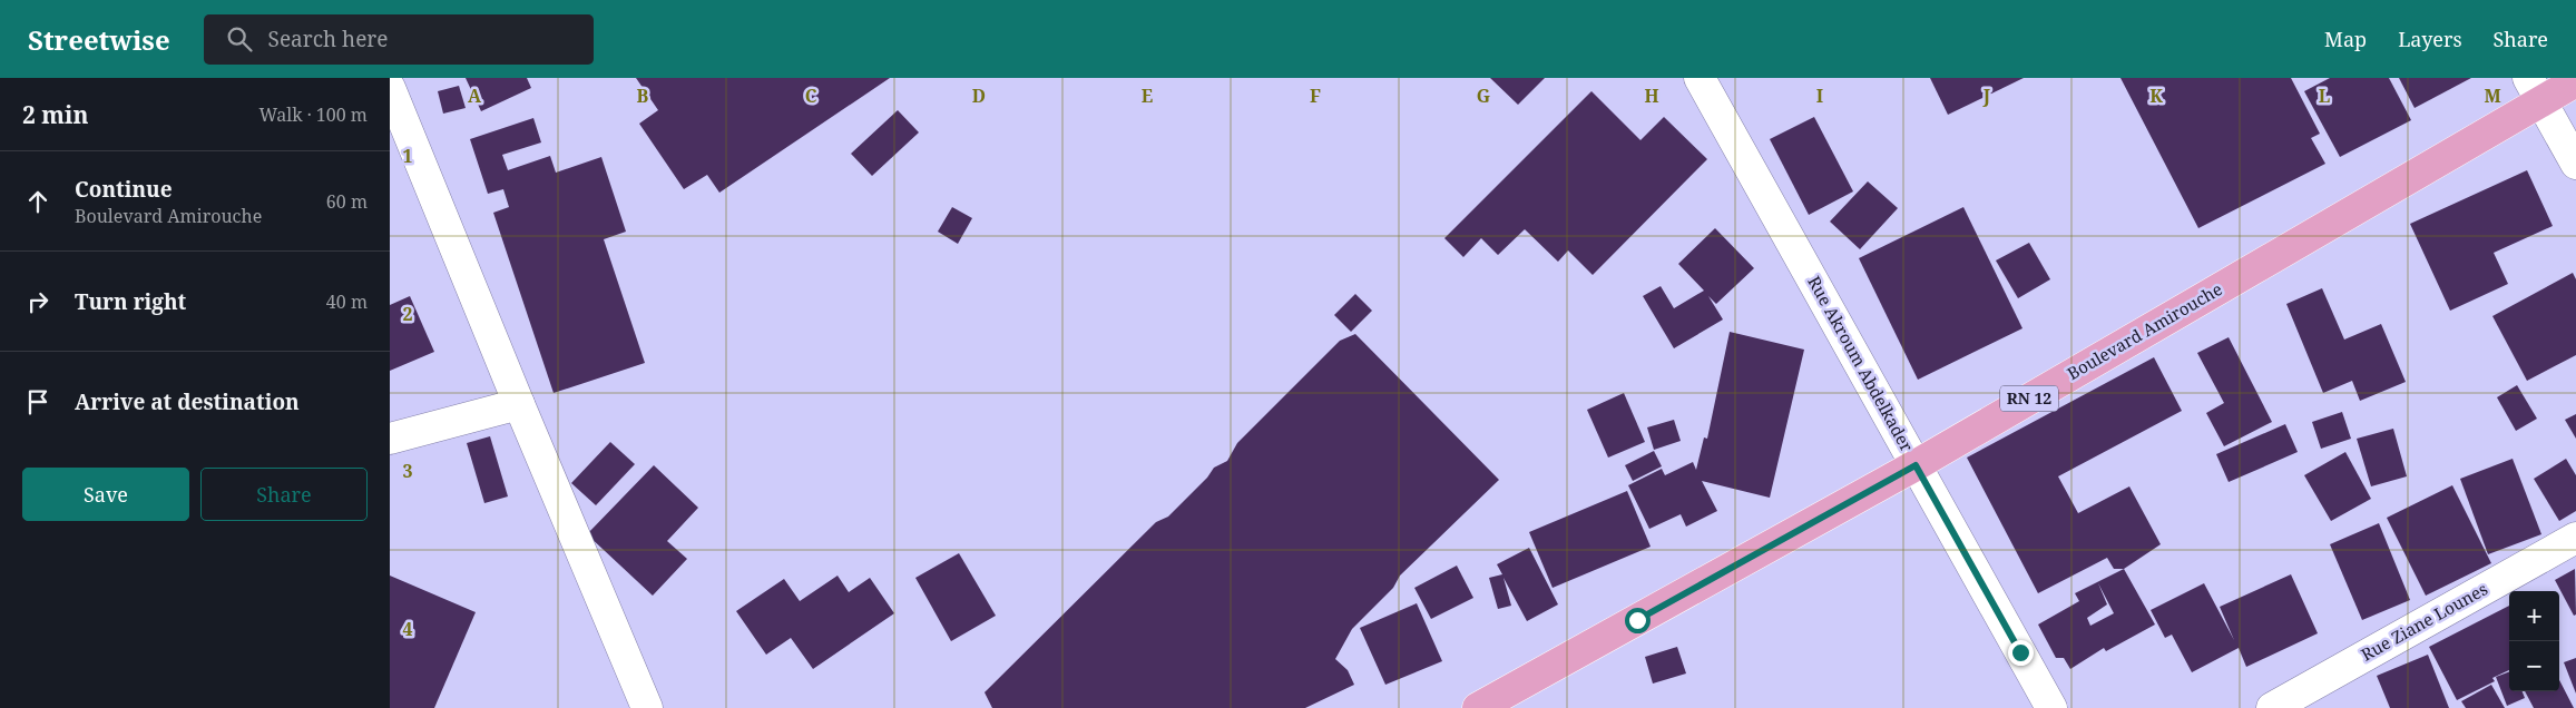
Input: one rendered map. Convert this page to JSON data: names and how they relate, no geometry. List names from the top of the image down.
{
  "streets": {
    "main road": ["Boulevard Amirouche", "RN 12"],
    "street": ["Rue Akroum Abdelkader", "Rue Ziane Lounes"]
  },
  "crossings": [
    ["Boulevard Amirouche", "Rue Akroum Abdelkader"]
  ],
  "page": {
    "header": "Streetwise",
    "search": "Search here",
    "nav": ["Map", "Layers", "Share"],
    "heading": ["2 min", "Walk · 100 m"],
    "list": [
      ["Continue", "Boulevard Amirouche", "60 m"],
      ["Turn right", "40 m"],
      "Arrive at destination"
    ],
    "buttons": ["Save", "Share"],
    "map_buttons": ["+", "−"]
  },
  "grid": {
    "columns": [
      "A",
      "B",
      "C",
      "D",
      "E",
      "F",
      "G",
      "H",
      "I",
      "J",
      "K",
      "L",
      "M"
    ],
    "rows": [
      "1",
      "2",
      "3",
      "4"
    ]
  }
}
